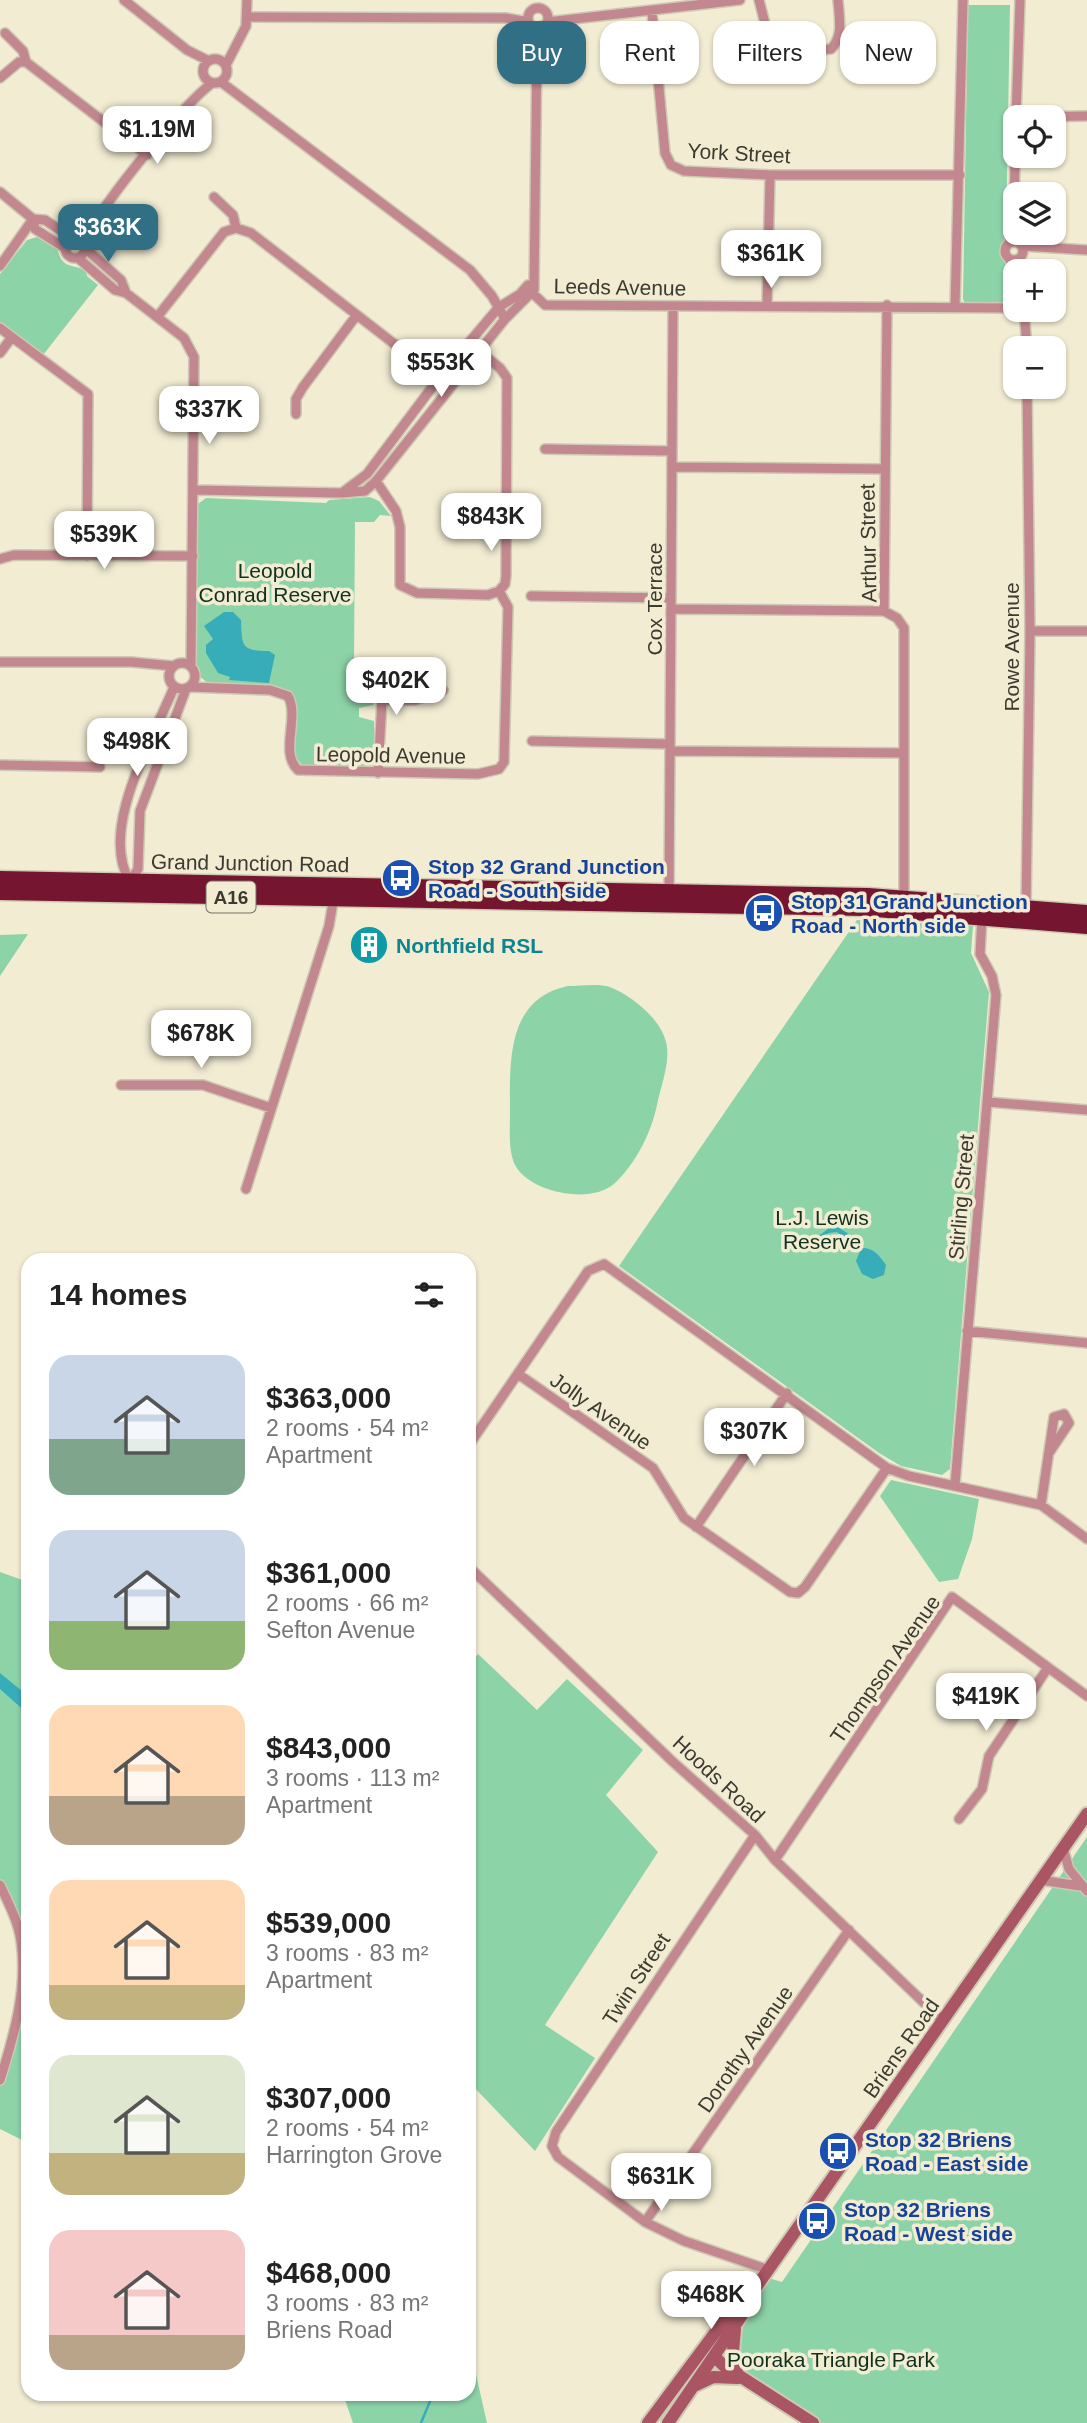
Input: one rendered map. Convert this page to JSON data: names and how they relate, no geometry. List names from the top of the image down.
{
  "streets": {
    "highway": ["Grand Junction Road", "A16"],
    "main road": ["Briens Road"],
    "street": [
      "York Street",
      "Leeds Avenue",
      "Arthur Street",
      "Cox Terrace",
      "Rowe Avenue",
      "Leopold Avenue",
      "Stirling Street",
      "Jolly Avenue",
      "Thompson Avenue",
      "Hoods Road",
      "Twin Street",
      "Dorothy Avenue"
    ]
  },
  "crossings": [
    ["Leeds Avenue", "Arthur Street"],
    ["Leeds Avenue", "Cox Terrace"],
    ["Arthur Street", "Grand Junction Road"],
    ["Cox Terrace", "Grand Junction Road"],
    ["Rowe Avenue", "Grand Junction Road"],
    ["Grand Junction Road", "Stirling Street"],
    ["Thompson Avenue", "Hoods Road"],
    ["Hoods Road", "Twin Street"],
    ["Hoods Road", "Briens Road"],
    ["Hoods Road", "Dorothy Avenue"],
    ["Twin Street", "Dorothy Avenue"]
  ],
  "parks": ["Leopold Conrad Reserve", "L.J. Lewis Reserve", "Pooraka Triangle Park"],
  "places": {
    "bus stop": [
      "Stop 32 Grand Junction Road - South side",
      "Stop 31 Grand Junction Road - North side",
      "Stop 32 Briens Road - East side",
      "Stop 32 Briens Road - West side"
    ],
    "building": ["Northfield RSL"]
  },
  "page": {
    "chip": [
      "Buy",
      "Rent",
      "Filters",
      "New"
    ],
    "map_buttons": ["+", "−"],
    "price": [
      "$1.19M",
      "$363K",
      "$361K",
      "$553K",
      "$337K",
      "$843K",
      "$539K",
      "$402K",
      "$498K",
      "$678K",
      "$307K",
      "$419K",
      "$631K",
      "$468K"
    ],
    "heading": "14 homes",
    "list": [
      {
        "name": "$363,000",
        "note": "2 rooms · 54 m² · Apartment"
      },
      {
        "name": "$361,000",
        "note": "2 rooms · 66 m² · Sefton Avenue"
      },
      {
        "name": "$843,000",
        "note": "3 rooms · 113 m² · Apartment"
      },
      {
        "name": "$539,000",
        "note": "3 rooms · 83 m² · Apartment"
      },
      {
        "name": "$307,000",
        "note": "2 rooms · 54 m² · Harrington Grove"
      },
      {
        "name": "$468,000",
        "note": "3 rooms · 83 m² · Briens Road"
      }
    ]
  }
}
